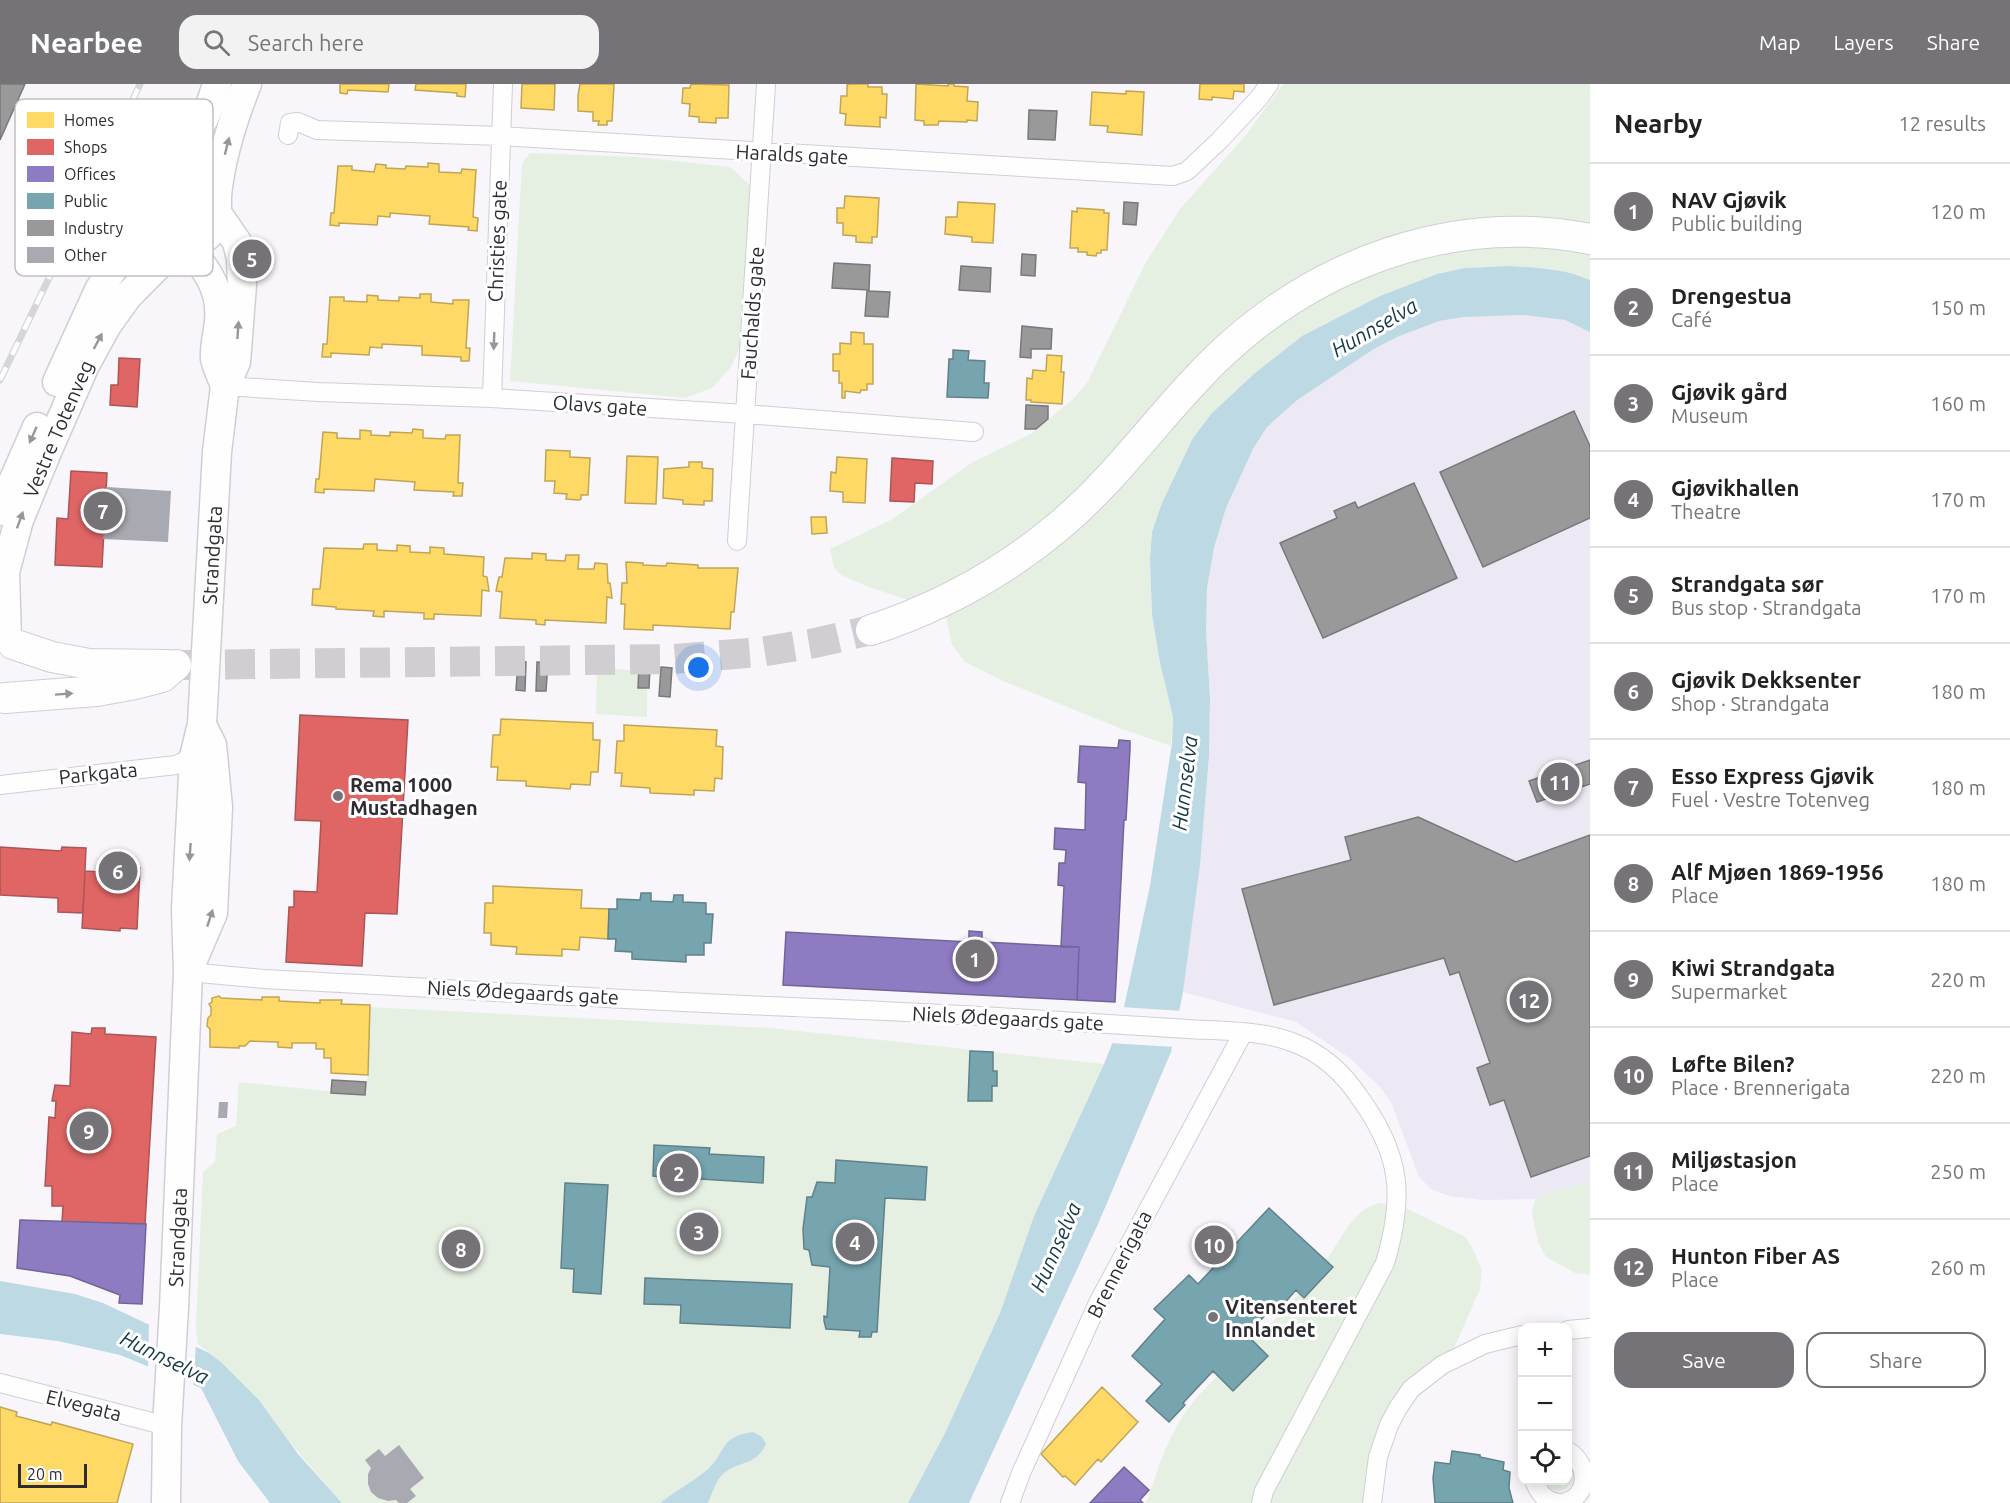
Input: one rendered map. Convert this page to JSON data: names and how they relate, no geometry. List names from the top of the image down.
{
  "streets": {
    "main road": ["Vestre Totenveg", "Strandgata"],
    "street": [
      "Haralds gate",
      "Christies gate",
      "Fauchalds gate",
      "Olavs gate",
      "Parkgata",
      "Niels Ødegaards gate",
      "Brennerigata",
      "Elvegata"
    ]
  },
  "crossings": [
    ["Haralds gate", "Christies gate"],
    ["Haralds gate", "Fauchalds gate"],
    ["Christies gate", "Olavs gate"],
    ["Fauchalds gate", "Olavs gate"],
    ["Olavs gate", "Strandgata"],
    ["Strandgata", "Parkgata"],
    ["Strandgata", "Niels Ødegaards gate"],
    ["Strandgata", "Elvegata"],
    ["Niels Ødegaards gate", "Brennerigata"]
  ],
  "one_way": ["Christies gate"],
  "water": ["Hunnselva"],
  "places": ["Rema 1000 Mustadhagen", "Vitensenteret Innlandet"],
  "legend": [
    "Homes",
    "Shops",
    "Offices",
    "Public",
    "Industry",
    "Other"
  ],
  "scale_bar": "20 m",
  "page": {
    "header": "Nearbee",
    "search": "Search here",
    "nav": ["Map", "Layers", "Share"],
    "heading": ["Nearby", "12 results"],
    "list": [
      {
        "mark": "1",
        "name": "NAV Gjøvik",
        "note": "Public building",
        "value": "120 m"
      },
      {
        "mark": "2",
        "name": "Drengestua",
        "note": "Café",
        "value": "150 m"
      },
      {
        "mark": "3",
        "name": "Gjøvik gård",
        "note": "Museum",
        "value": "160 m"
      },
      {
        "mark": "4",
        "name": "Gjøvikhallen",
        "note": "Theatre",
        "value": "170 m"
      },
      {
        "mark": "5",
        "name": "Strandgata sør",
        "note": "Bus stop · Strandgata",
        "value": "170 m"
      },
      {
        "mark": "6",
        "name": "Gjøvik Dekksenter",
        "note": "Shop · Strandgata",
        "value": "180 m"
      },
      {
        "mark": "7",
        "name": "Esso Express Gjøvik",
        "note": "Fuel · Vestre Totenveg",
        "value": "180 m"
      },
      {
        "mark": "8",
        "name": "Alf Mjøen 1869-1956",
        "note": "Place",
        "value": "180 m"
      },
      {
        "mark": "9",
        "name": "Kiwi Strandgata",
        "note": "Supermarket",
        "value": "220 m"
      },
      {
        "mark": "10",
        "name": "Løfte Bilen?",
        "note": "Place · Brennerigata",
        "value": "220 m"
      },
      {
        "mark": "11",
        "name": "Miljøstasjon",
        "note": "Place",
        "value": "250 m"
      },
      {
        "mark": "12",
        "name": "Hunton Fiber AS",
        "note": "Place",
        "value": "260 m"
      }
    ],
    "pins": [
      "5",
      "7",
      "11",
      "6",
      "1",
      "12",
      "9",
      "2",
      "3",
      "4",
      "10",
      "8"
    ],
    "buttons": ["Save", "Share"],
    "map_buttons": ["+", "−"],
    "scale": "20 m"
  }
}
